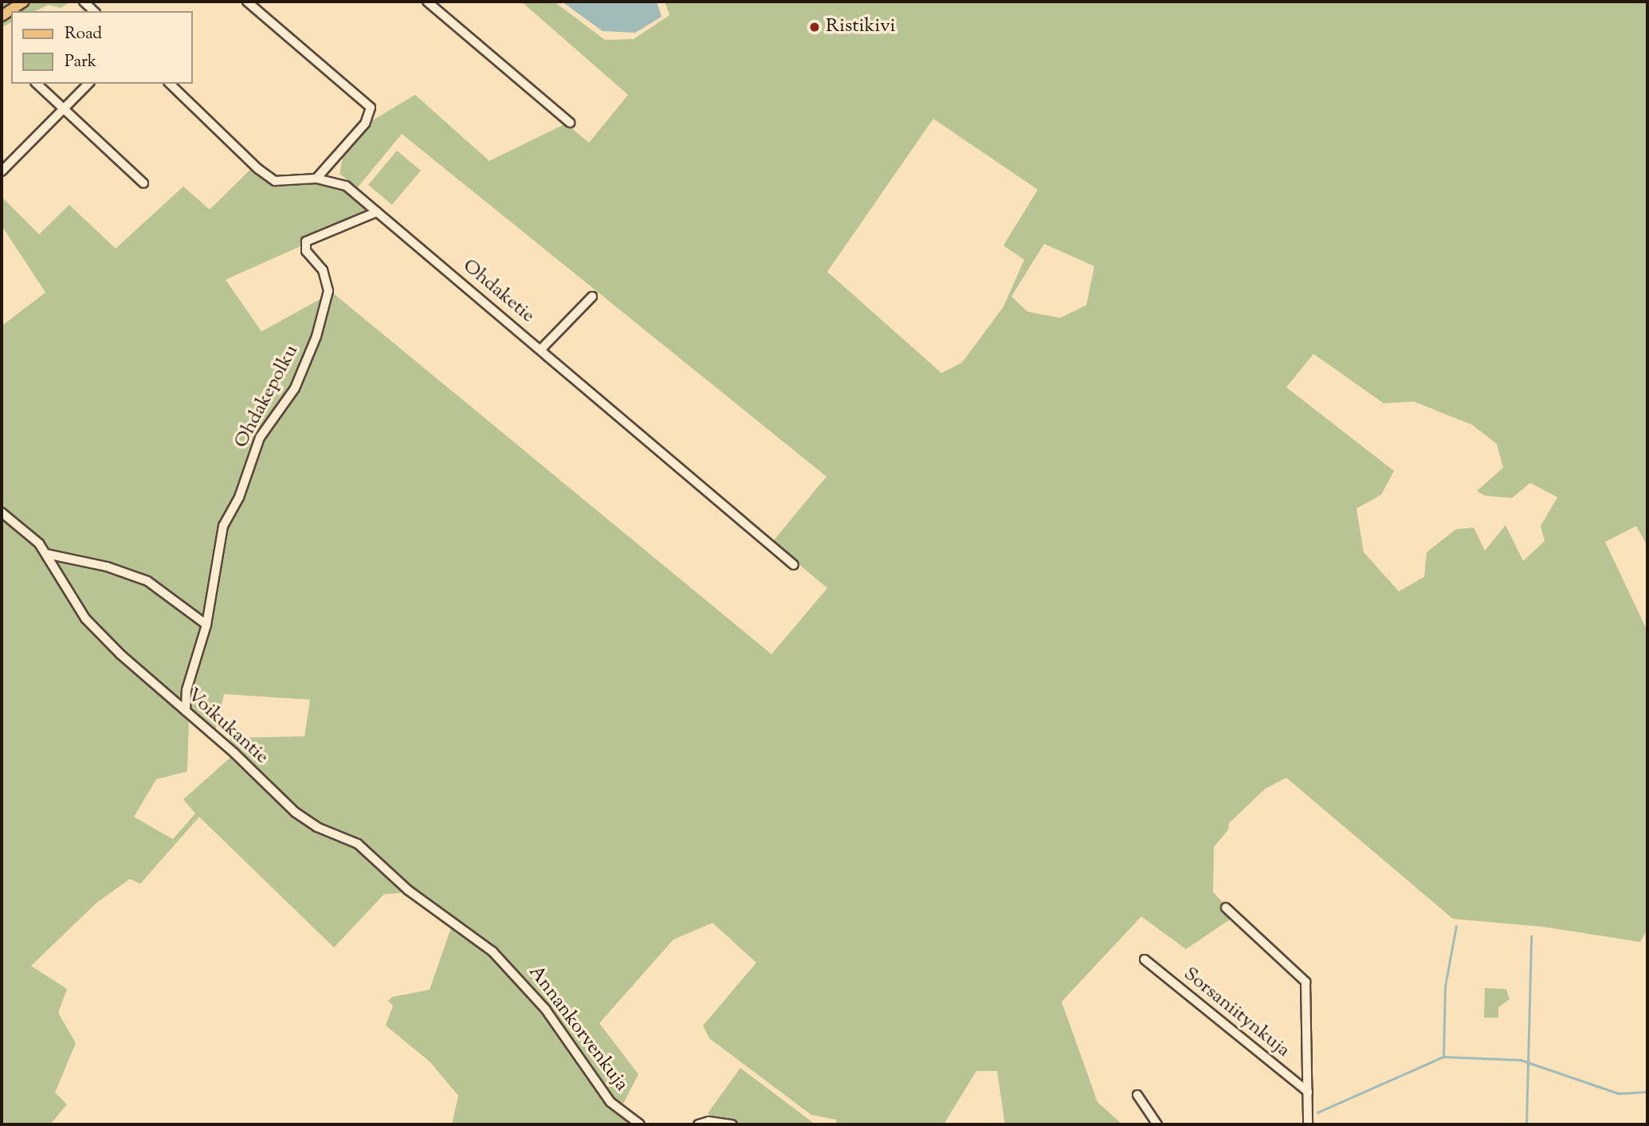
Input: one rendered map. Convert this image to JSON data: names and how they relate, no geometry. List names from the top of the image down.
{
  "streets": {
    "street": [
      "Ohdaketie",
      "Ohdakepolku",
      "Voikukantie",
      "Sorsaniitynkuja",
      "Annankorvenkuja"
    ]
  },
  "crossings": [
    ["Ohdaketie", "Ohdakepolku"],
    ["Ohdakepolku", "Voikukantie"],
    ["Voikukantie", "Annankorvenkuja"]
  ],
  "places": ["Ristikivi"],
  "legend": ["Road", "Park"]
}
